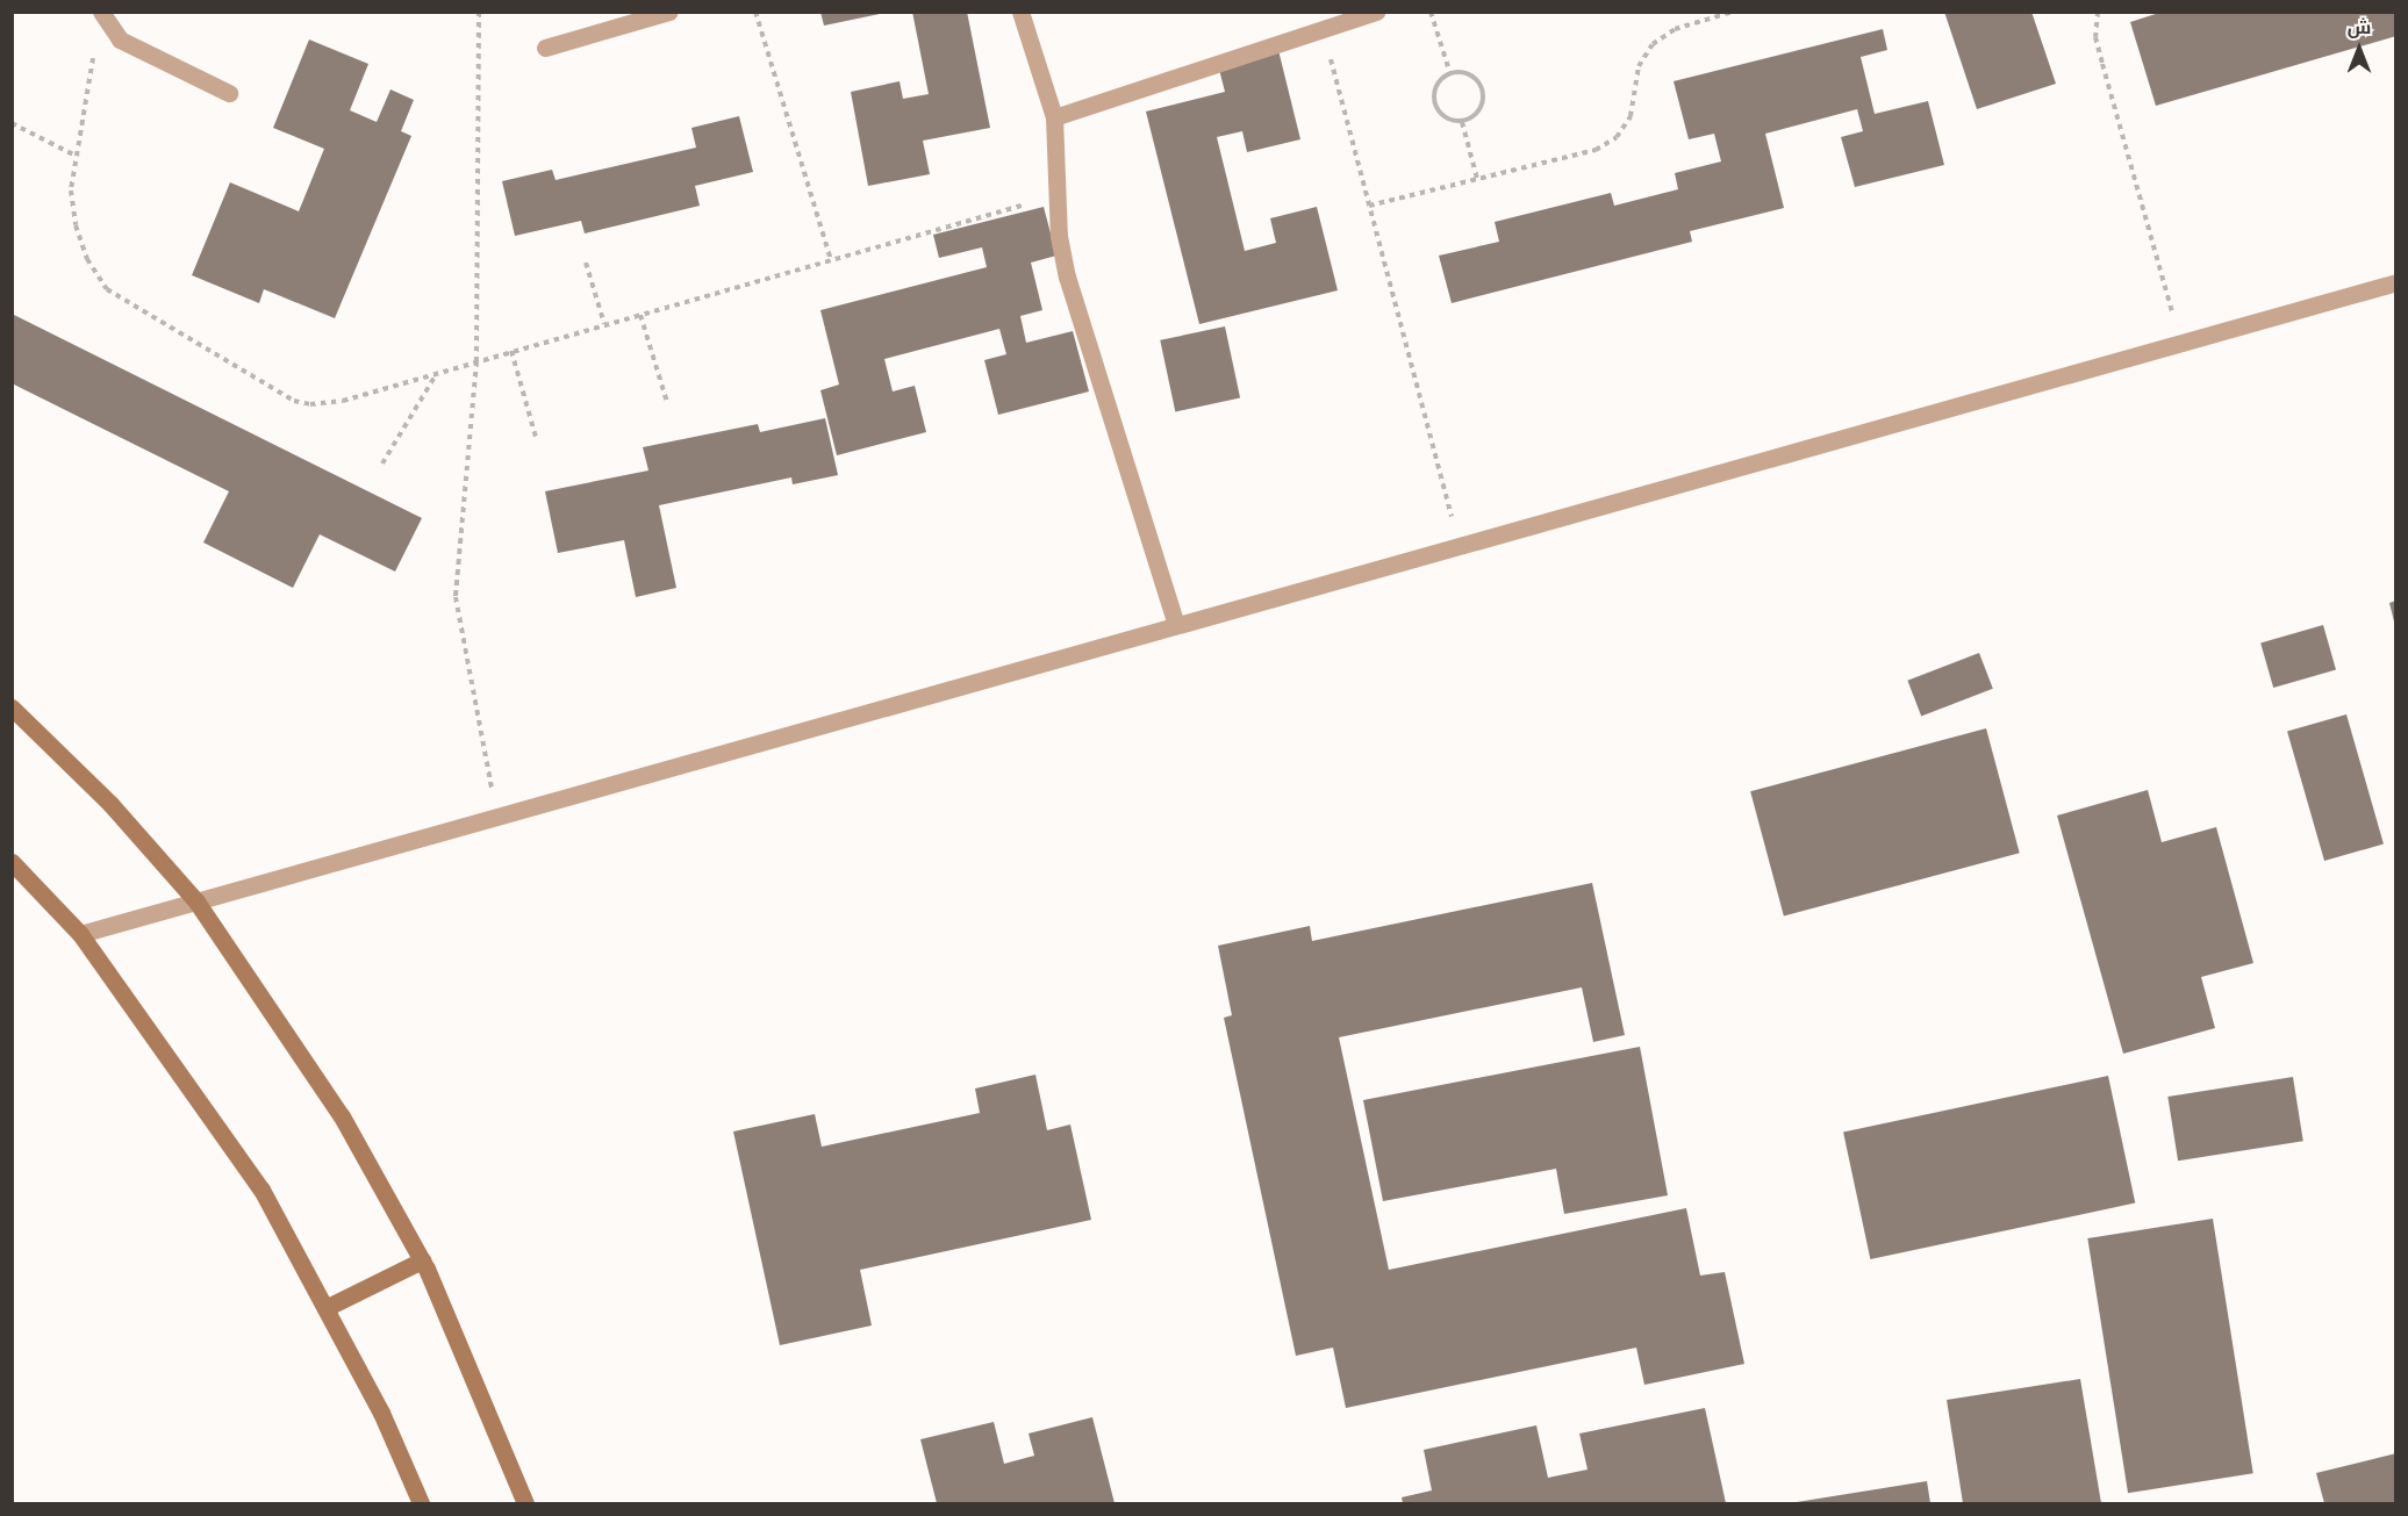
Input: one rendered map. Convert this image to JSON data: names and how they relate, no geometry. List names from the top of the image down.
{
  "north": "top"
}
